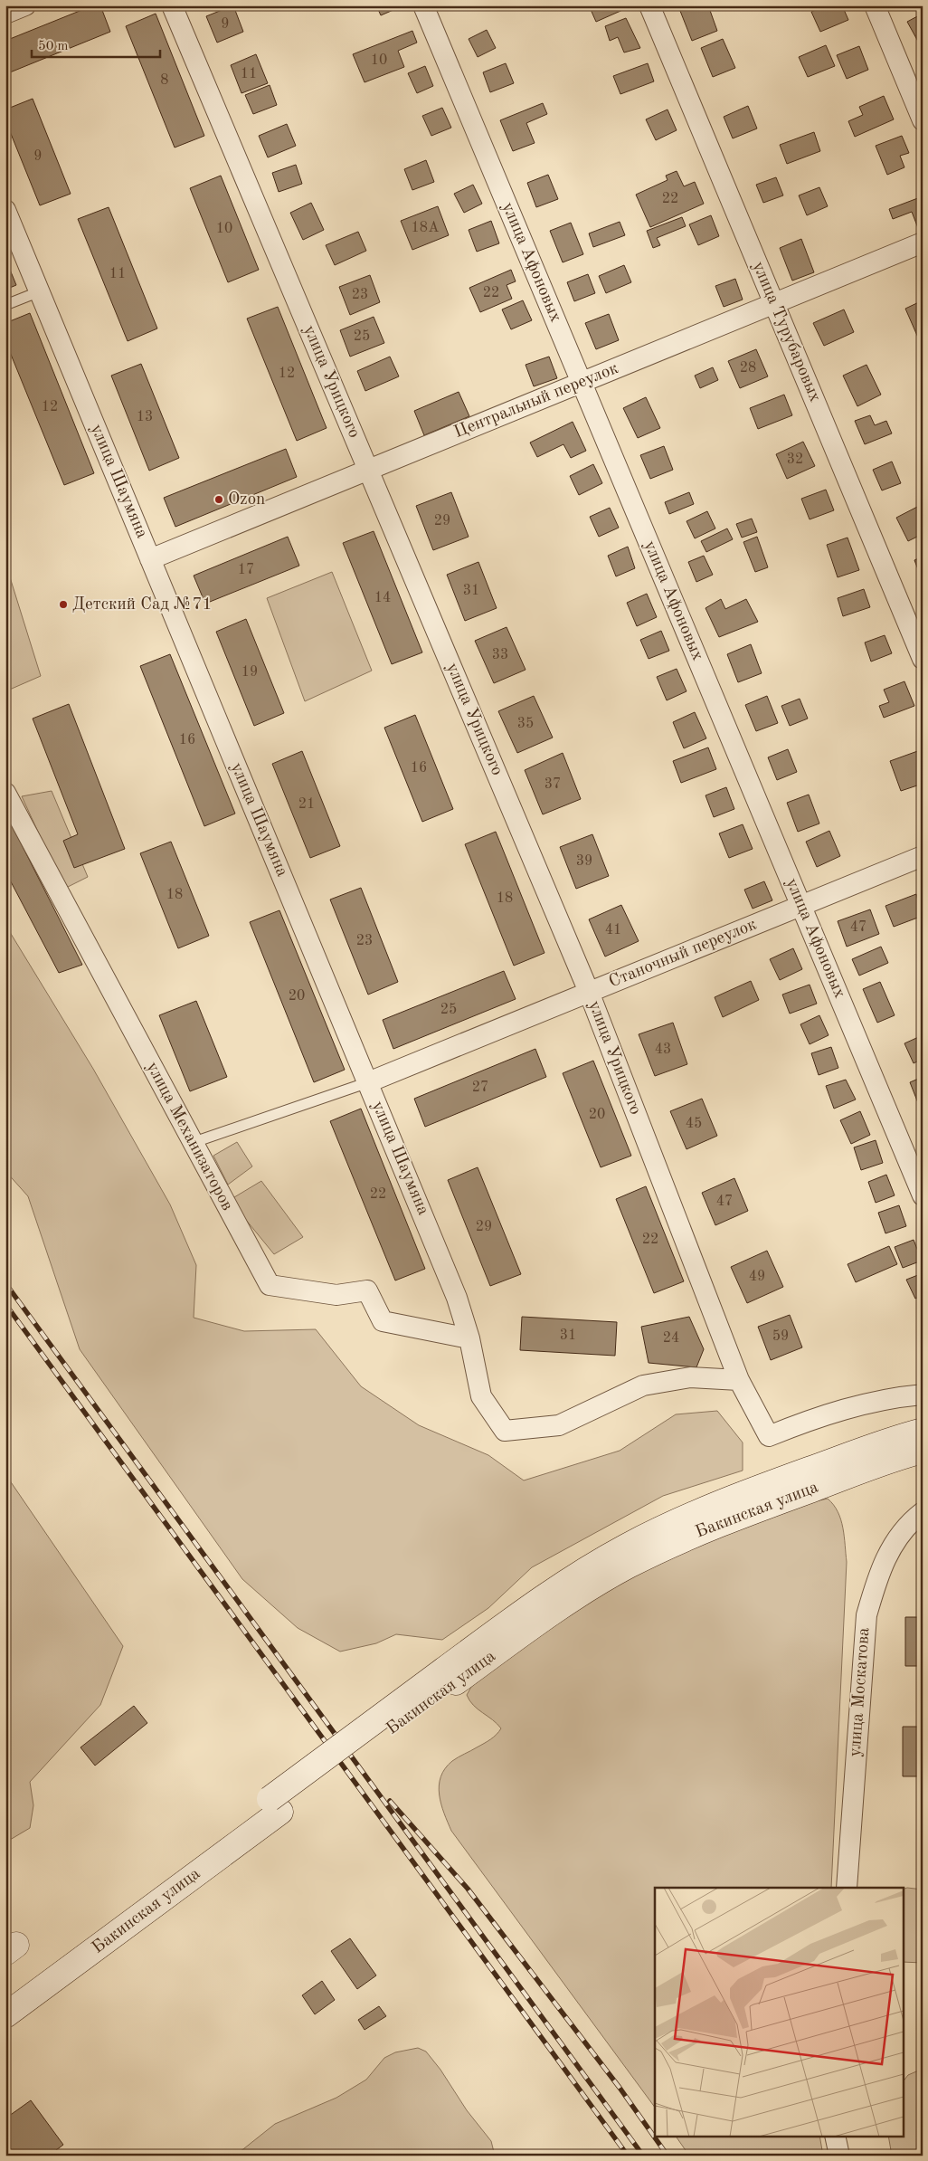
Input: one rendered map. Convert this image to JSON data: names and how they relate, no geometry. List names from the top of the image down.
{
  "streets": {
    "main road": ["Бакинская улица"],
    "street": [
      "улица Афоновых",
      "улица Турубаровых",
      "улица Урицкого",
      "Центральный переулок",
      "улица Шаумяна",
      "Станочный переулок",
      "улица Механизаторов",
      "улица Москатова"
    ]
  },
  "crossings": [
    ["улица Афоновых", "Центральный переулок"],
    ["улица Афоновых", "Станочный переулок"],
    ["улица Турубаровых", "Центральный переулок"],
    ["улица Урицкого", "Центральный переулок"],
    ["улица Урицкого", "улица Шаумяна"],
    ["улица Урицкого", "Станочный переулок"],
    ["Центральный переулок", "улица Шаумяна"],
    ["улица Шаумяна", "Станочный переулок"],
    ["улица Шаумяна", "улица Механизаторов"]
  ],
  "places": ["Ozon", "Детский Сад №71"],
  "house_numbers": [
    "9",
    "10",
    "11",
    "8",
    "9",
    "22",
    "18А",
    "10",
    "11",
    "22",
    "23",
    "25",
    "28",
    "12",
    "12",
    "13",
    "32",
    "29",
    "17",
    "31",
    "14",
    "33",
    "19",
    "35",
    "16",
    "16",
    "37",
    "21",
    "39",
    "18",
    "18",
    "47",
    "41",
    "23",
    "20",
    "25",
    "43",
    "27",
    "20",
    "45",
    "22",
    "47",
    "29",
    "22",
    "49",
    "31",
    "59",
    "24"
  ],
  "scale_bar": "50 m"
}
